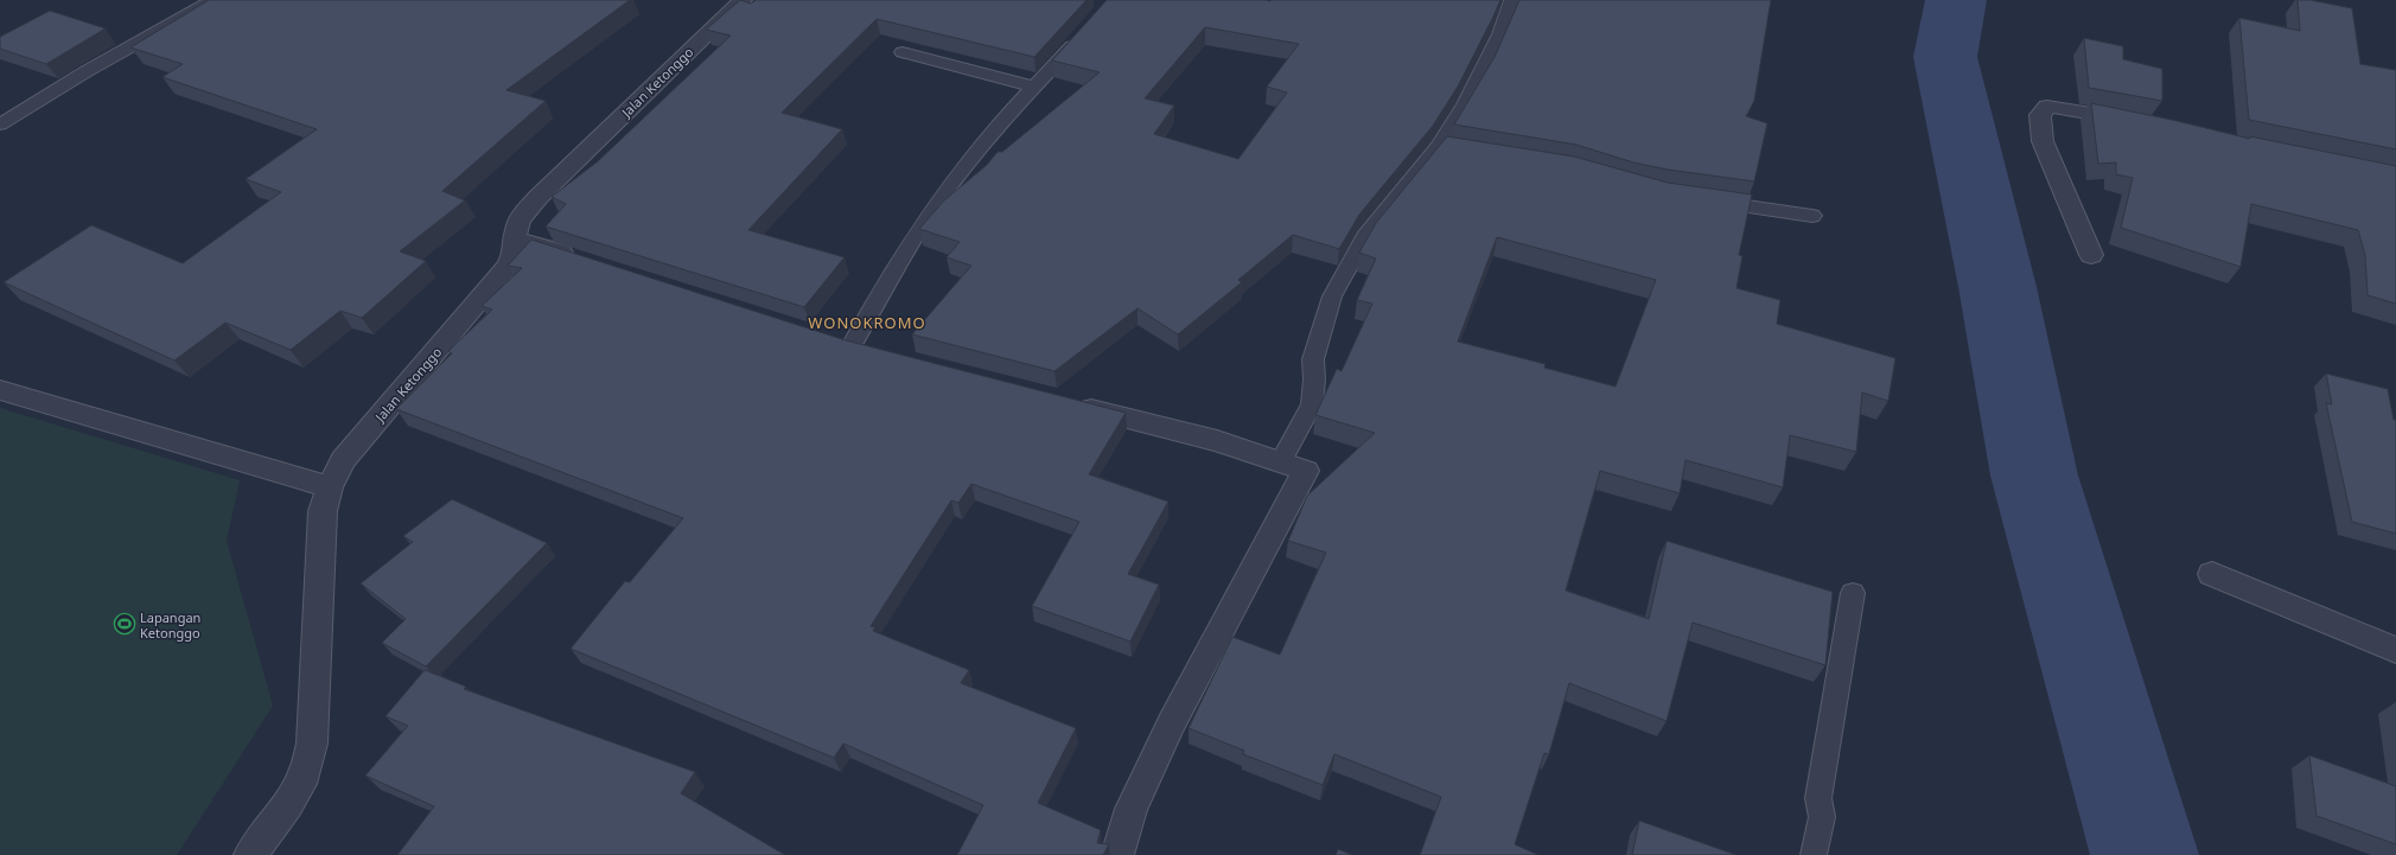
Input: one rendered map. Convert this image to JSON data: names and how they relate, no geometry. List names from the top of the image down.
{
  "streets": {
    "street": ["Jalan Ketonggo"]
  },
  "districts": ["WONOKROMO"],
  "places": {
    "sports": ["Lapangan Ketonggo"]
  }
}
